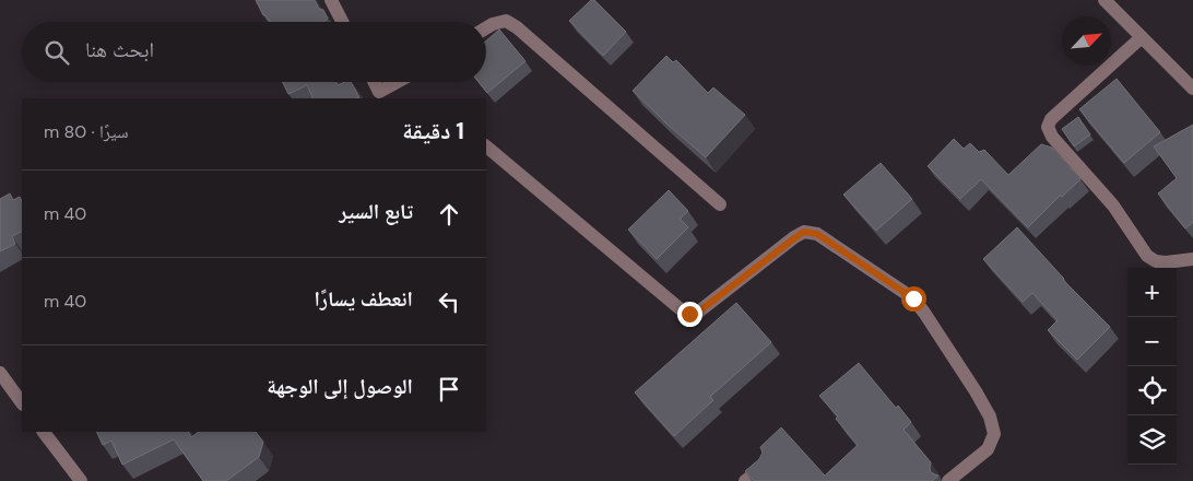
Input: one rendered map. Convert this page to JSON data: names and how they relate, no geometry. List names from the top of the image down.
{
  "north": "top right",
  "page": {
    "search": "ابحث هنا",
    "heading": ["1 دقيقة", "سيرًا · 80 m"],
    "list": [
      ["تابع السير", "40 m"],
      ["انعطف يسارًا", "40 m"],
      "الوصول إلى الوجهة"
    ],
    "map_buttons": ["+", "−"]
  }
}
